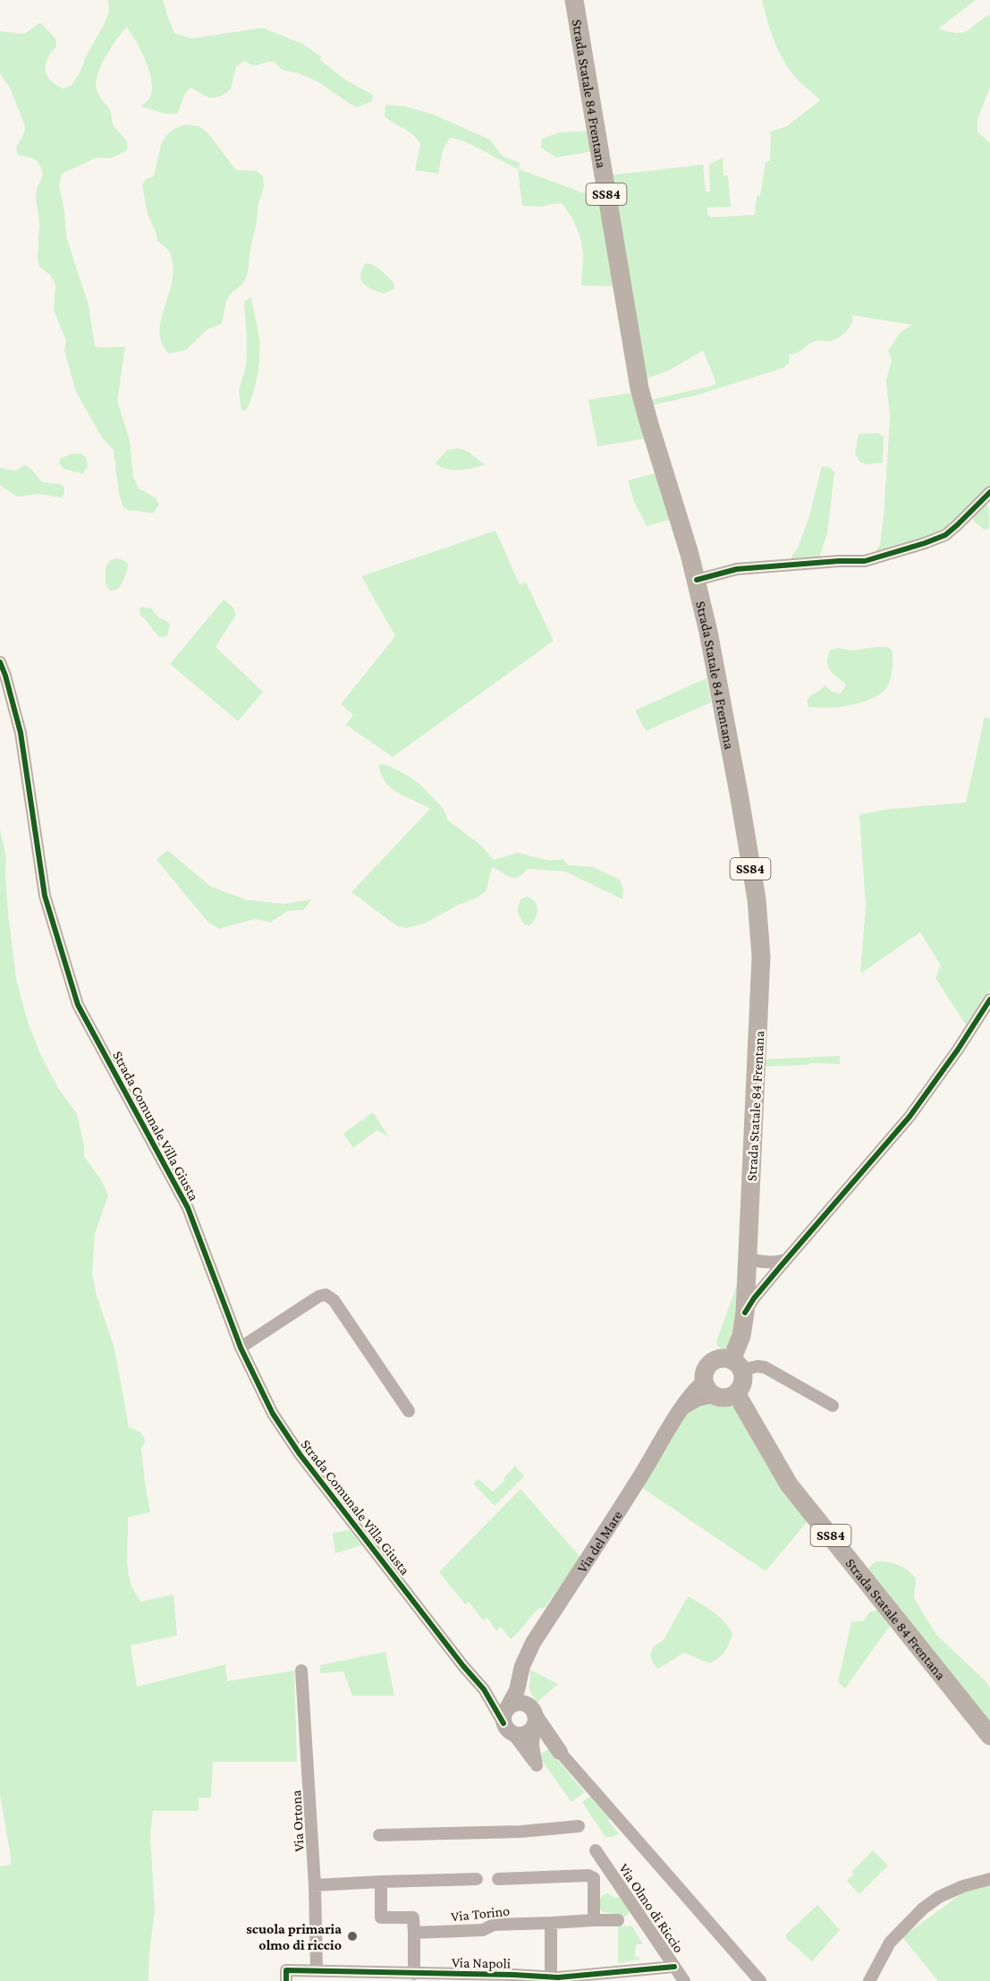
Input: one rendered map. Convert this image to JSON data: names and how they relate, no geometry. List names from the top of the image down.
{
  "streets": {
    "main road": ["Strada Statale 84 Frentana", "SS84"],
    "street": [
      "Strada Comunale Villa Giusta",
      "Via del Mare",
      "Via Ortona",
      "Via Olmo di Riccio",
      "Via Torino",
      "Via Napoli"
    ]
  },
  "crossings": [
    ["Strada Statale 84 Frentana", "Via del Mare"],
    ["Via Ortona", "Via Napoli"],
    ["Via Olmo di Riccio", "Via Napoli"]
  ],
  "places": ["scuola primaria olmo di riccio"]
}
